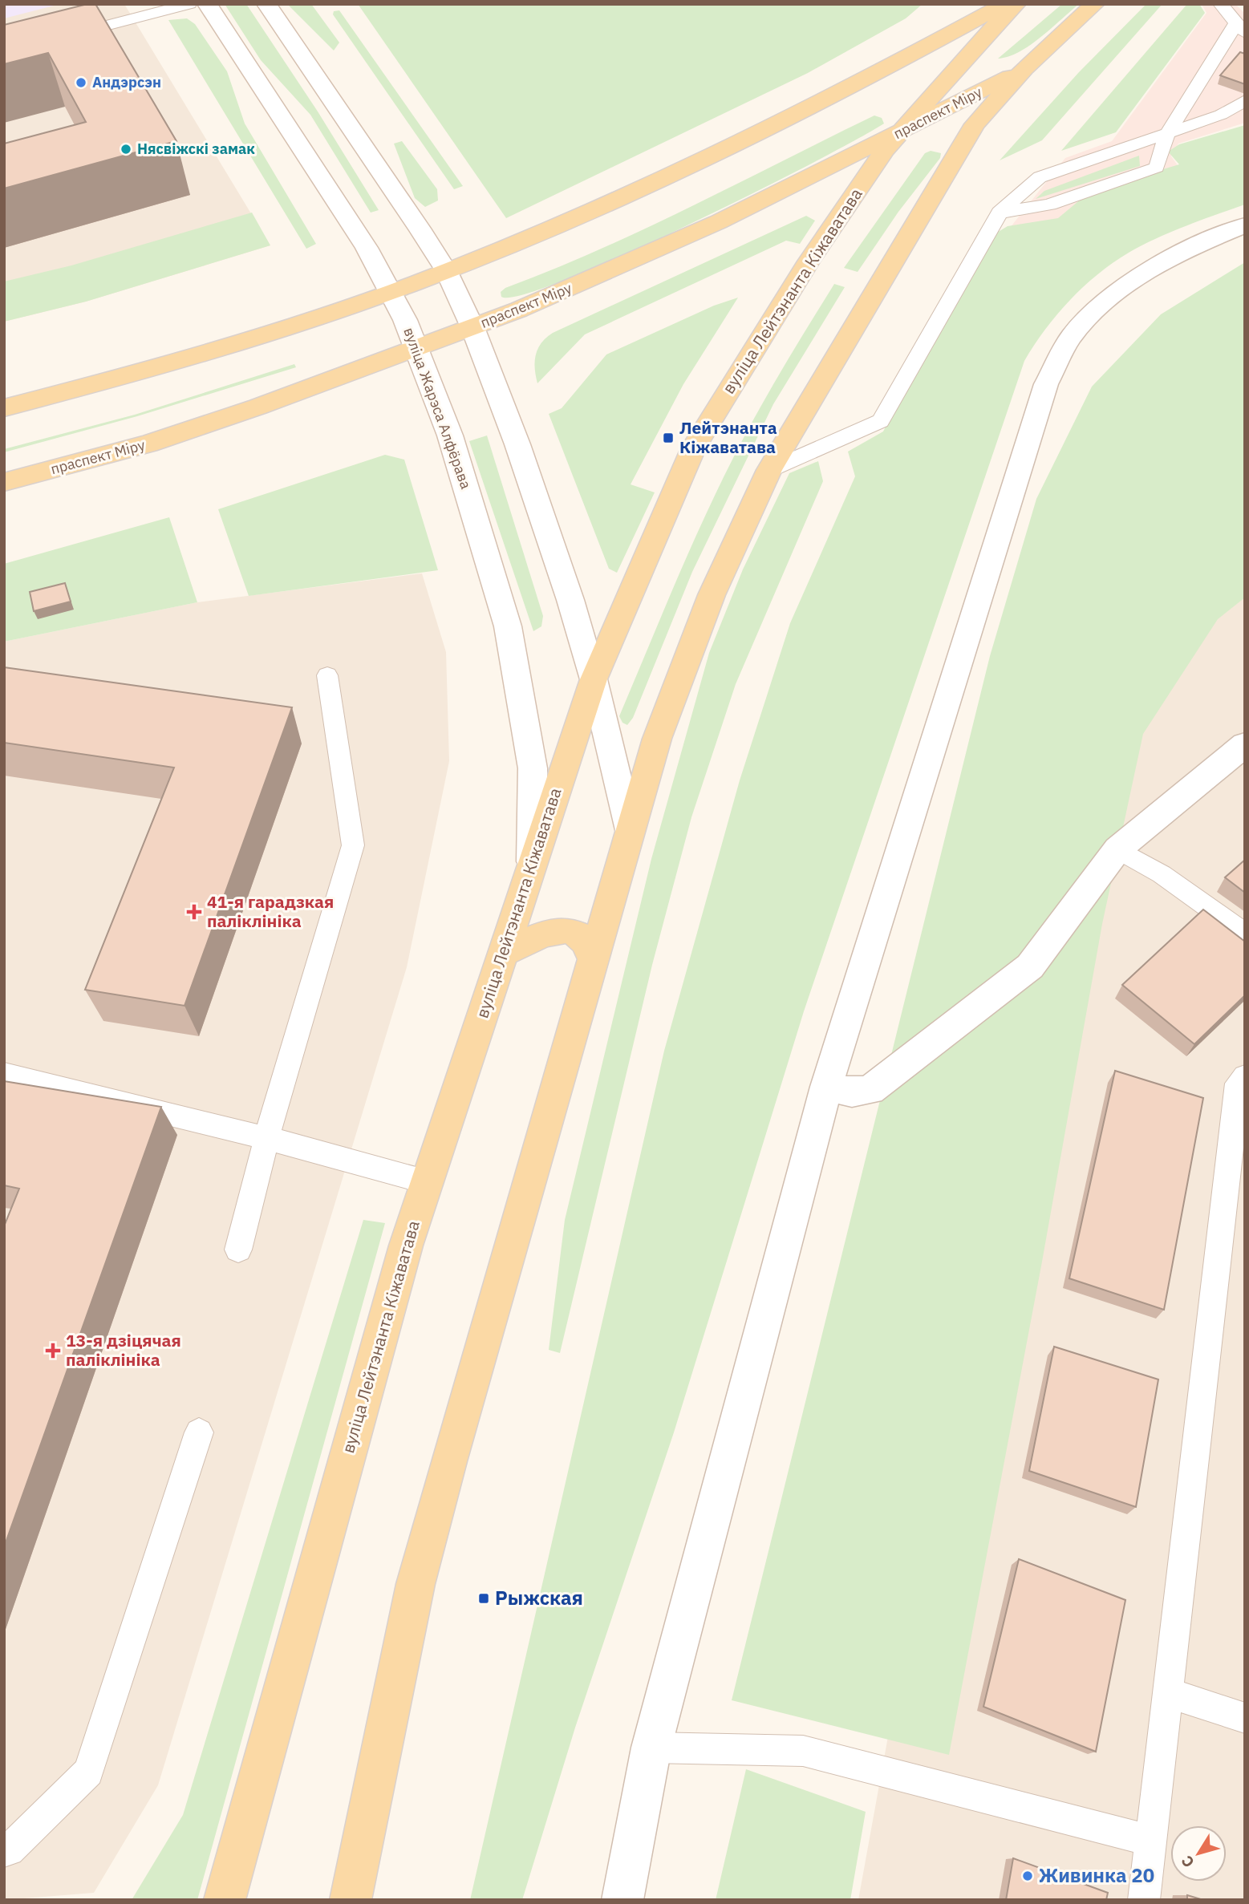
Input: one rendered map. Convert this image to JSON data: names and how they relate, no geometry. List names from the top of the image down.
{
  "streets": {
    "main road": ["праспект Міру", "вуліца Лейтэнанта Кіжаватава", "вуліца Жарэса Алфёрава"]
  },
  "crossings": [
    ["праспект Міру", "вуліца Лейтэнанта Кіжаватава"],
    ["праспект Міру", "вуліца Жарэса Алфёрава"],
    ["вуліца Лейтэнанта Кіжаватава", "вуліца Жарэса Алфёрава"]
  ],
  "places": {
    "other": ["Андэрсэн", "Нясвіжскі замак", "Живинка 20"],
    "transit": ["Лейтэнанта Кіжаватава", "Рыжская"],
    "health": ["41-я гарадзкая паліклініка", "13-я дзіцячая паліклініка"]
  },
  "north": "bottom left"
}
